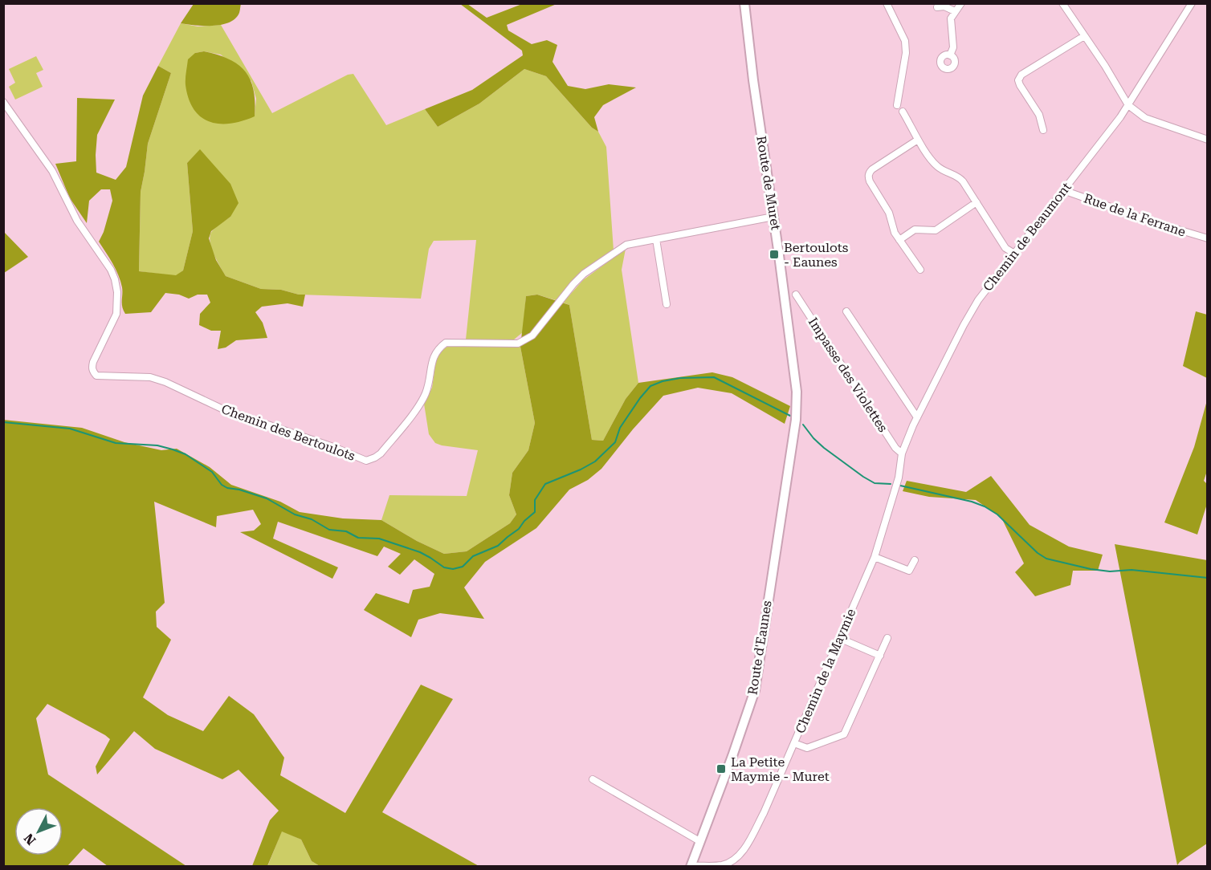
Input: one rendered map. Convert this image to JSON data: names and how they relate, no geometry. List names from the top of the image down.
{
  "streets": {
    "main road": ["Route de Muret", "Route d'Eaunes"],
    "street": [
      "Rue de la Ferrane",
      "Chemin de Beaumont",
      "Impasse des Violettes",
      "Chemin des Bertoulots",
      "Chemin de la Maymie"
    ]
  },
  "crossings": [
    ["Route de Muret", "Chemin des Bertoulots"],
    ["Route de Muret", "Route d'Eaunes"],
    ["Rue de la Ferrane", "Chemin de Beaumont"],
    ["Chemin de Beaumont", "Impasse des Violettes"],
    ["Chemin de Beaumont", "Chemin de la Maymie"],
    ["Route d'Eaunes", "Chemin de la Maymie"]
  ],
  "places": {
    "transit": ["Bertoulots - Eaunes", "La Petite Maymie - Muret"]
  },
  "north": "bottom left"
}
